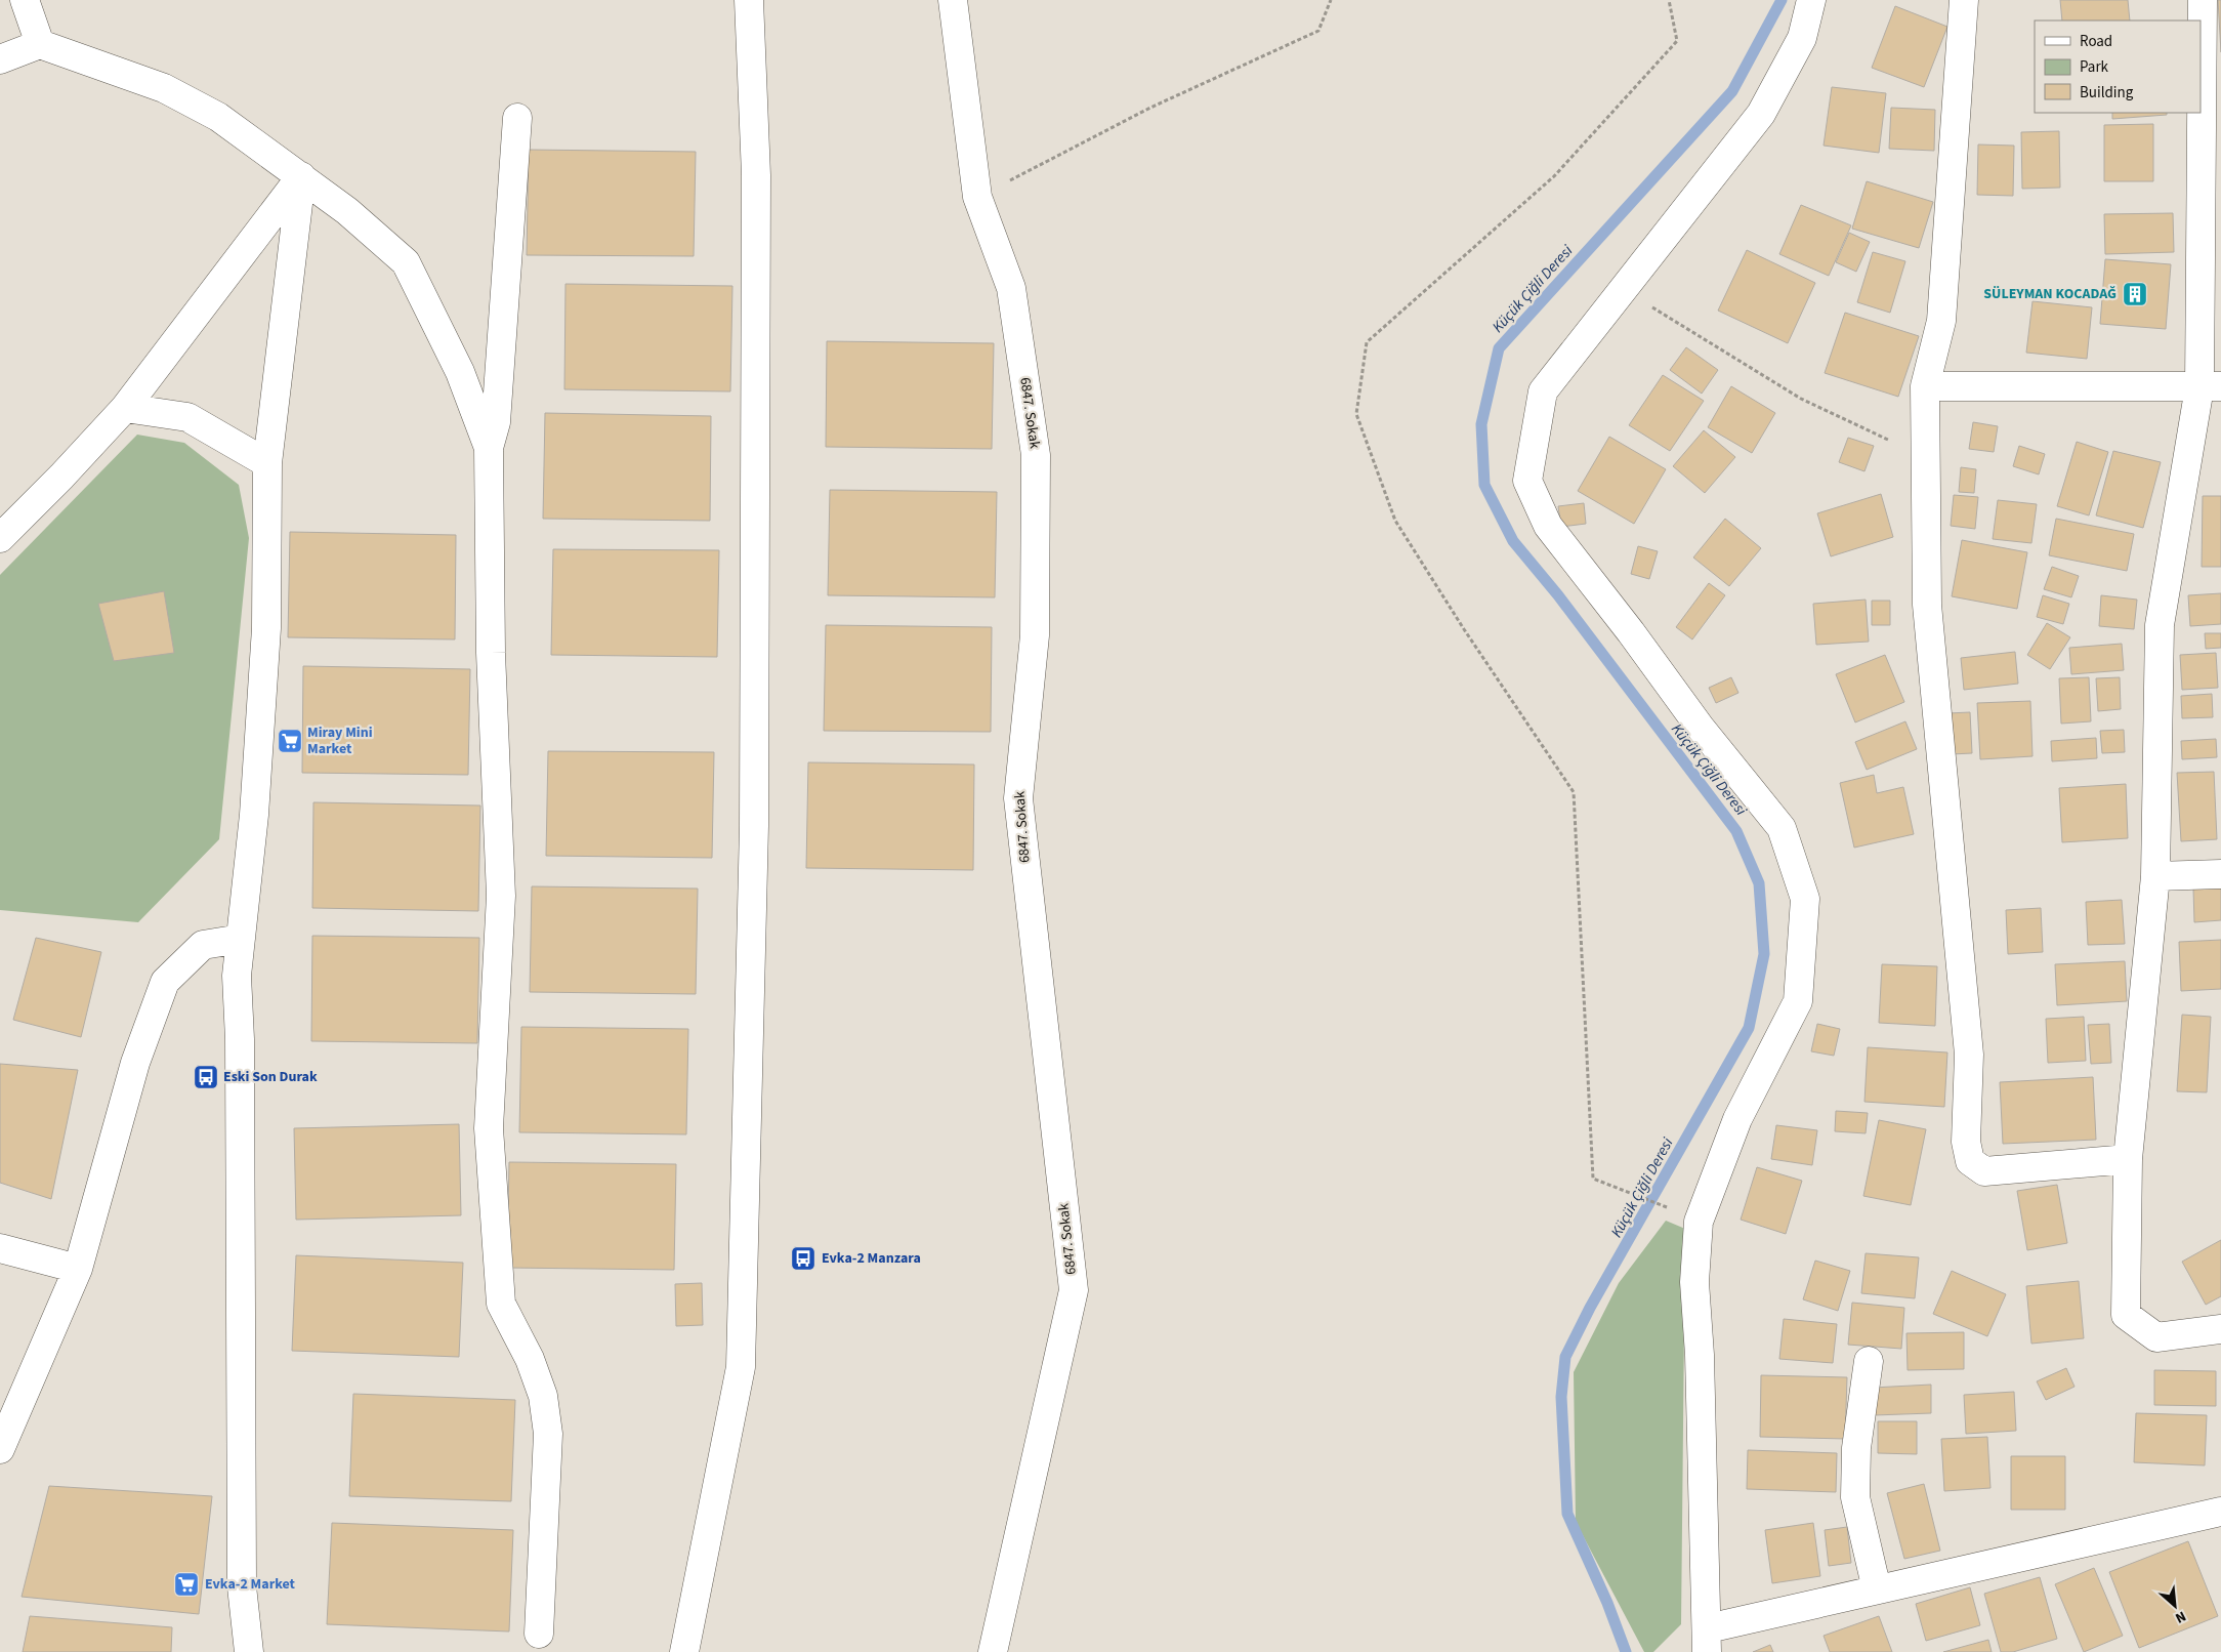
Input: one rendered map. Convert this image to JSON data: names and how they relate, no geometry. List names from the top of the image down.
{
  "streets": {
    "street": ["6847. Sokak"]
  },
  "water": ["Küçük Çiğli Deresi"],
  "places": {
    "building": ["SÜLEYMAN KOCADAĞ"],
    "supermarket": ["Miray Mini Market", "Evka-2 Market"],
    "bus stop": ["Eski Son Durak", "Evka-2 Manzara"]
  },
  "legend": ["Road", "Park", "Building"],
  "north": "bottom right"
}
